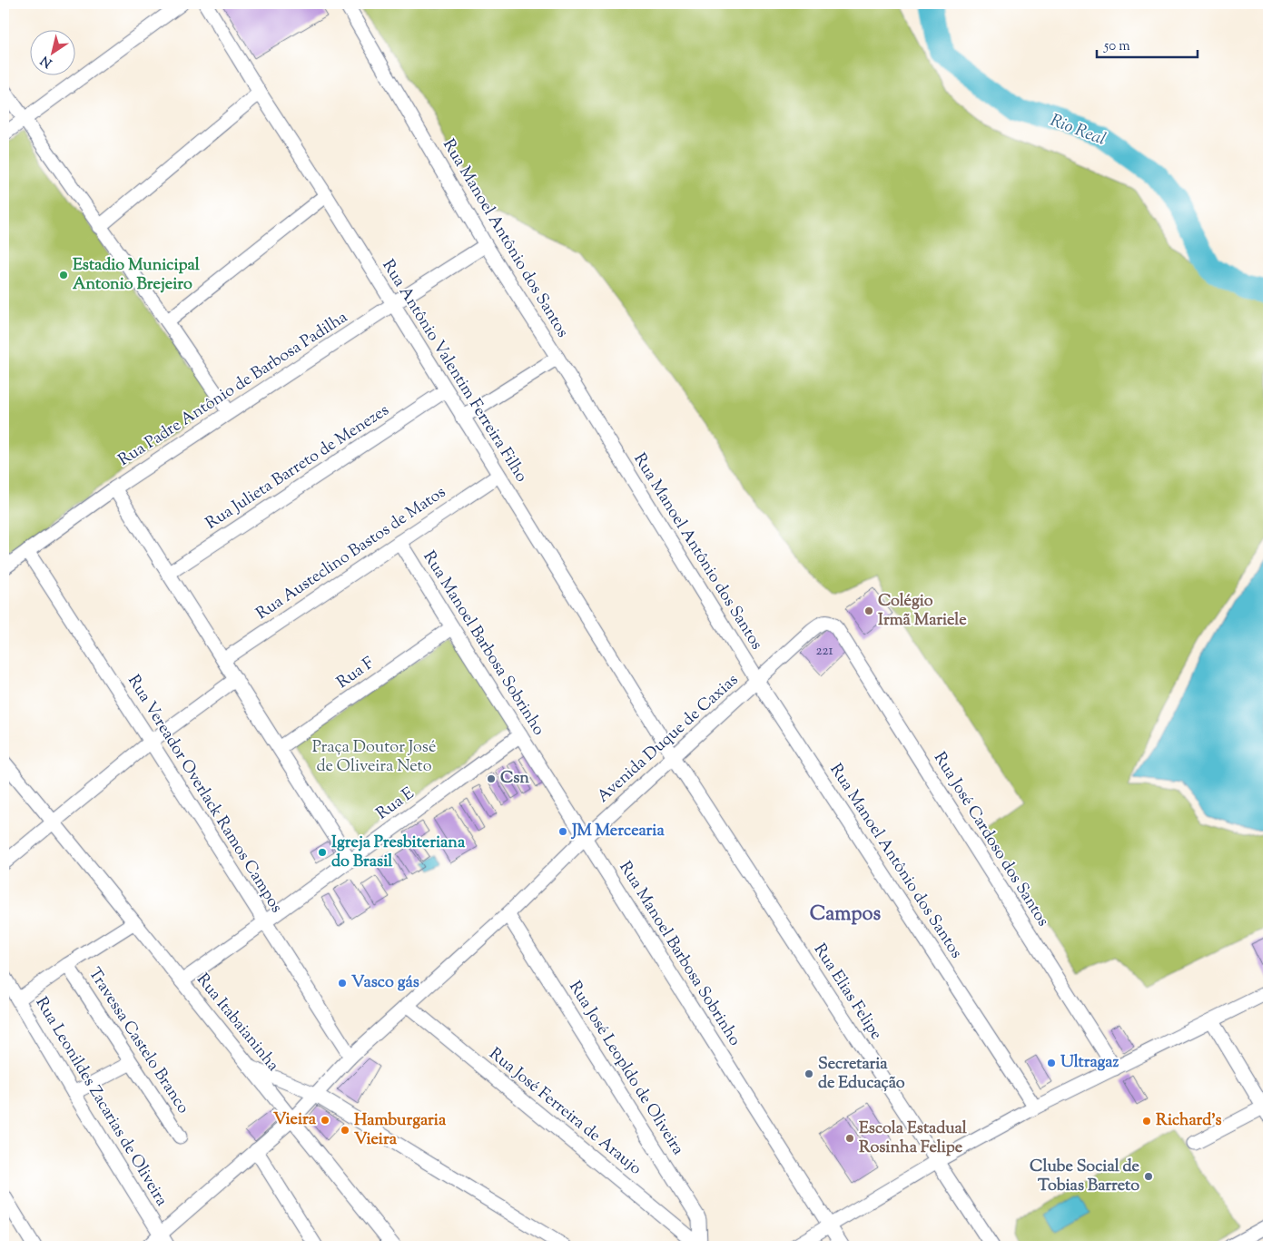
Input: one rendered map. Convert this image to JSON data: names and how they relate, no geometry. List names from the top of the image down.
{
  "streets": {
    "street": [
      "Rua Manoel Antônio dos Santos",
      "Rua Antônio Valentim Ferreira Filho",
      "Rua Padre Antônio de Barbosa Padilha",
      "Rua Julieta Barreto de Menezes",
      "Rua Austeclino Bastos de Matos",
      "Rua Manoel Barbosa Sobrinho",
      "Rua F",
      "Avenida Duque de Caxias",
      "Rua Vereador Overlack Ramos Campos",
      "Rua E",
      "Rua José Cardoso dos Santos",
      "Rua Elias Felipe",
      "Rua Itabaianinha",
      "Travessa Castelo Branco",
      "Rua José Leopldo de Oliveira",
      "Rua Leonildes Zacarias de Oliveira",
      "Rua José Ferreira de Araujo"
    ]
  },
  "crossings": [
    ["Rua Manoel Antônio dos Santos", "Rua Padre Antônio de Barbosa Padilha"],
    ["Rua Manoel Antônio dos Santos", "Avenida Duque de Caxias"],
    ["Rua Antônio Valentim Ferreira Filho", "Rua Padre Antônio de Barbosa Padilha"],
    ["Rua Antônio Valentim Ferreira Filho", "Rua Julieta Barreto de Menezes"],
    ["Rua Antônio Valentim Ferreira Filho", "Rua Austeclino Bastos de Matos"],
    ["Rua Antônio Valentim Ferreira Filho", "Avenida Duque de Caxias"],
    ["Rua Antônio Valentim Ferreira Filho", "Rua Elias Felipe"],
    ["Rua Padre Antônio de Barbosa Padilha", "Rua Vereador Overlack Ramos Campos"],
    ["Rua Austeclino Bastos de Matos", "Rua Manoel Barbosa Sobrinho"],
    ["Rua Manoel Barbosa Sobrinho", "Rua F"],
    ["Rua Manoel Barbosa Sobrinho", "Avenida Duque de Caxias"],
    ["Rua Manoel Barbosa Sobrinho", "Rua E"],
    ["Avenida Duque de Caxias", "Rua Vereador Overlack Ramos Campos"],
    ["Avenida Duque de Caxias", "Rua José Cardoso dos Santos"],
    ["Avenida Duque de Caxias", "Rua Elias Felipe"],
    ["Avenida Duque de Caxias", "Rua Itabaianinha"],
    ["Avenida Duque de Caxias", "Rua José Leopldo de Oliveira"],
    ["Avenida Duque de Caxias", "Rua Leonildes Zacarias de Oliveira"],
    ["Avenida Duque de Caxias", "Rua José Ferreira de Araujo"],
    ["Rua Vereador Overlack Ramos Campos", "Rua E"],
    ["Rua E", "Rua Itabaianinha"],
    ["Rua José Leopldo de Oliveira", "Rua José Ferreira de Araujo"]
  ],
  "districts": ["Campos"],
  "water": ["Rio Real"],
  "parks": ["Praça Doutor José de Oliveira Neto"],
  "places": [
    "Estadio Municipal Antonio Brejeiro",
    "Colégio Irmã Mariele",
    "Csn",
    "JM Mercearia",
    "Igreja Presbiteriana do Brasil",
    "Vasco gás",
    "Ultragaz",
    "Secretaria de Educação",
    "Vieira",
    "Richard's",
    "Hamburgaria Vieira",
    "Escola Estadual Rosinha Felipe",
    "Clube Social de Tobias Barreto"
  ],
  "house_numbers": ["221"],
  "scale_bar": "50 m",
  "north": "bottom left"
}
